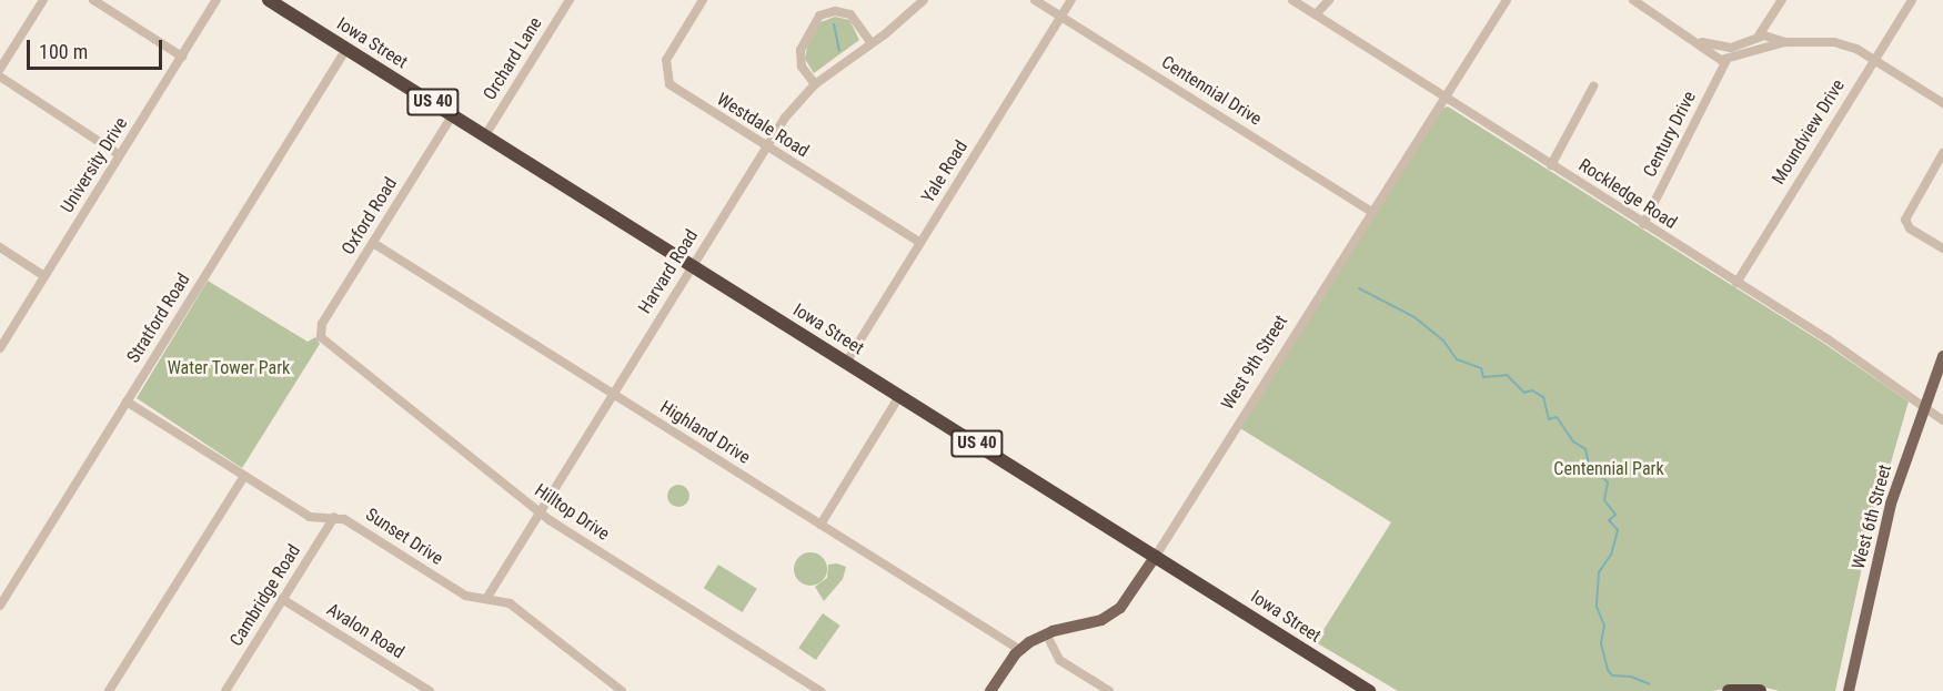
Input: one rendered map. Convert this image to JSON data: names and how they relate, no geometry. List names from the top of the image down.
{
  "streets": {
    "highway": ["Iowa Street", "US 40"],
    "main road": ["West 9th Street", "West 6th Street"],
    "street": [
      "Orchard Lane",
      "Centennial Drive",
      "Westdale Road",
      "Moundview Drive",
      "Century Drive",
      "University Drive",
      "Yale Road",
      "Rockledge Road",
      "Oxford Road",
      "Harvard Road",
      "Stratford Road",
      "Highland Drive",
      "Hilltop Drive",
      "Sunset Drive",
      "Cambridge Road",
      "Avalon Road"
    ]
  },
  "crossings": [
    ["Iowa Street", "Orchard Lane"],
    ["Iowa Street", "Yale Road"],
    ["Iowa Street", "Oxford Road"],
    ["Iowa Street", "Harvard Road"],
    ["Iowa Street", "Stratford Road"],
    ["Iowa Street", "West 9th Street"],
    ["Centennial Drive", "Yale Road"],
    ["Centennial Drive", "West 9th Street"],
    ["Westdale Road", "Yale Road"],
    ["Westdale Road", "Harvard Road"],
    ["Moundview Drive", "Rockledge Road"],
    ["Century Drive", "Rockledge Road"],
    ["Rockledge Road", "West 9th Street"],
    ["Rockledge Road", "West 6th Street"],
    ["Oxford Road", "Highland Drive"],
    ["Oxford Road", "Hilltop Drive"],
    ["Harvard Road", "Highland Drive"],
    ["Harvard Road", "Hilltop Drive"],
    ["Harvard Road", "Sunset Drive"],
    ["Stratford Road", "Sunset Drive"],
    ["West 9th Street", "Highland Drive"],
    ["Sunset Drive", "Cambridge Road"],
    ["Cambridge Road", "Avalon Road"]
  ],
  "parks": ["Water Tower Park", "Centennial Park"],
  "scale_bar": "100 m"
}
